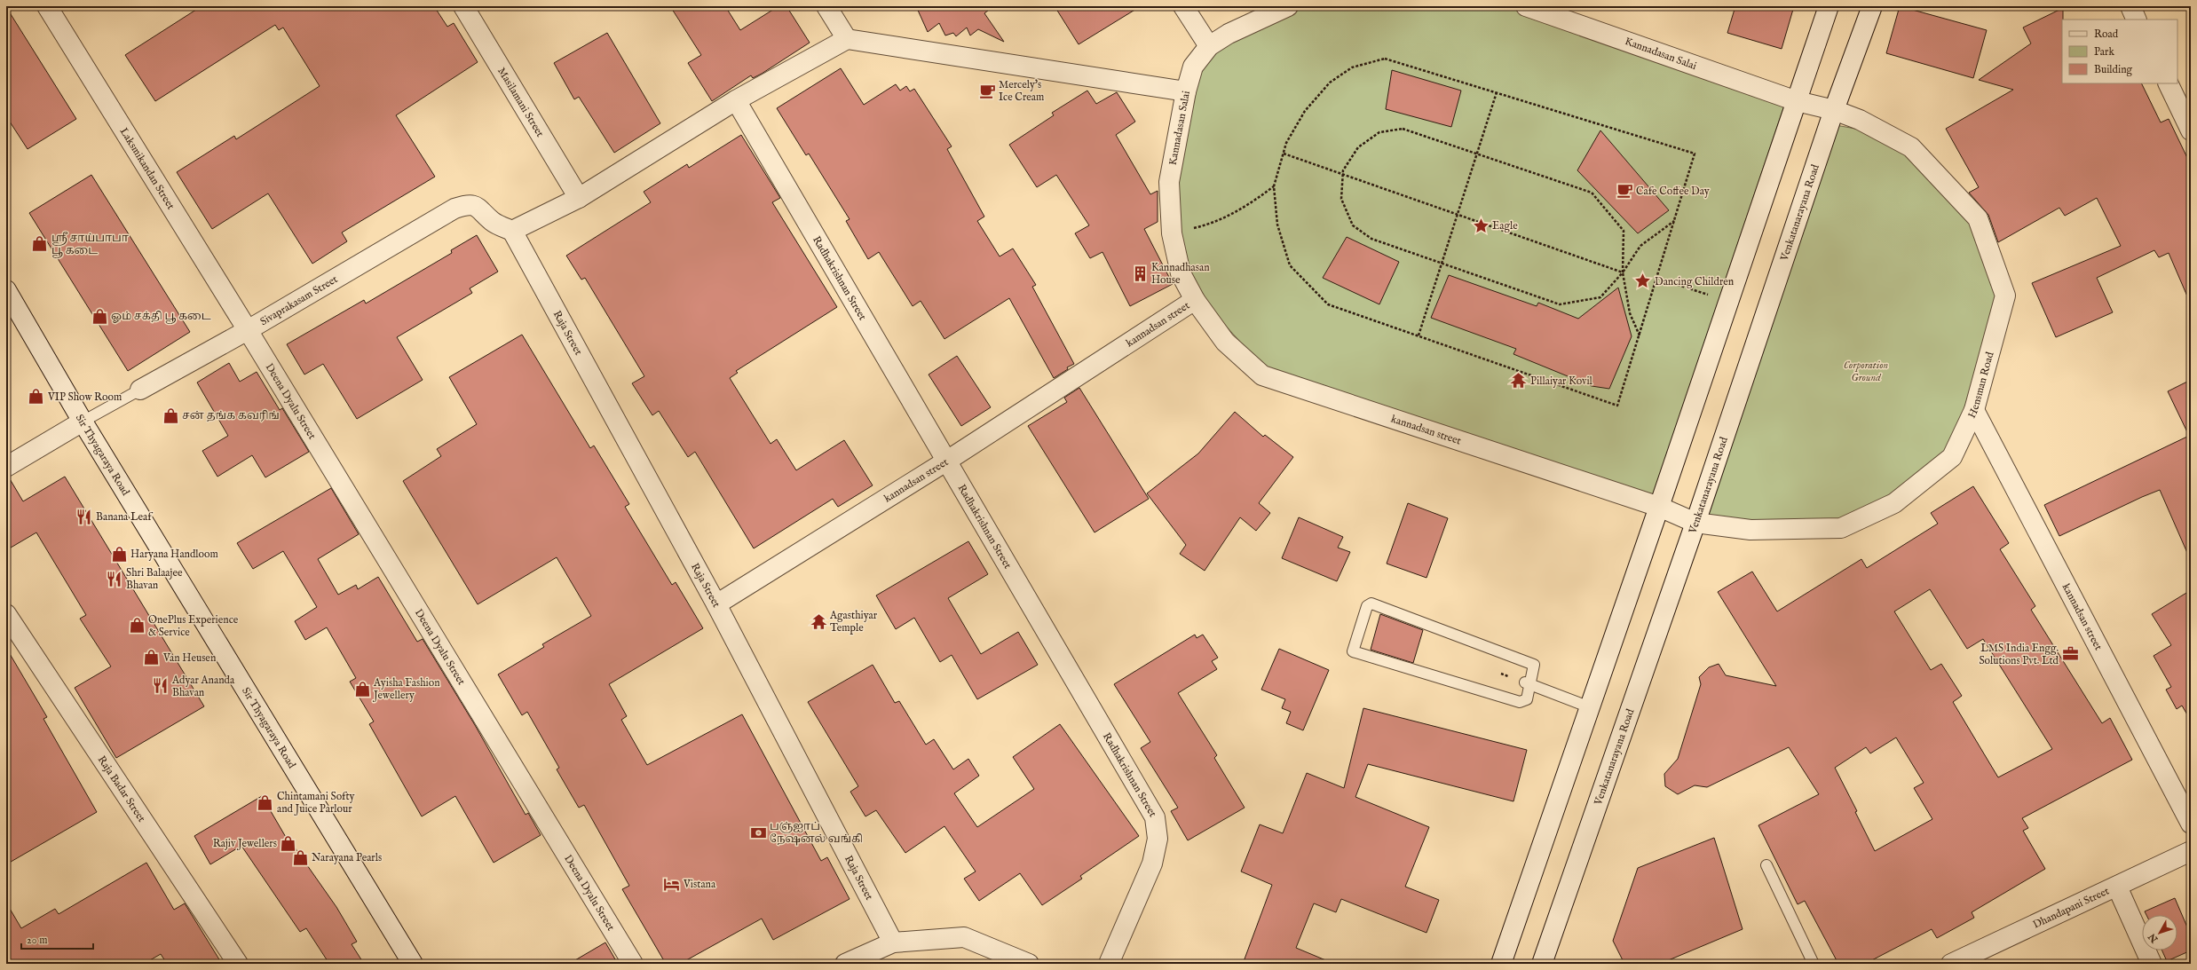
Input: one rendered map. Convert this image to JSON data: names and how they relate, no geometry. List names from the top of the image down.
{
  "streets": {
    "street": [
      "Kannadasan Salai",
      "Masilamani Street",
      "Laksmikandan Street",
      "Venkatanarayana Road",
      "Radhakrishnan Street",
      "Sivaprakasam Street",
      "kannadsan street",
      "Raja Street",
      "Hensman Road",
      "Deena Dyalu Street",
      "Sir Thyagaraya Road",
      "Raja Badar Street",
      "Dhandapani Street"
    ]
  },
  "crossings": [
    ["Kannadasan Salai", "kannadsan street"],
    ["Kannadasan Salai", "Hensman Road"],
    ["Laksmikandan Street", "Sivaprakasam Street"],
    ["Laksmikandan Street", "Deena Dyalu Street"],
    ["Venkatanarayana Road", "Hensman Road"],
    ["Radhakrishnan Street", "kannadsan street"],
    ["Sivaprakasam Street", "Raja Street"],
    ["Sivaprakasam Street", "Deena Dyalu Street"],
    ["Sivaprakasam Street", "Sir Thyagaraya Road"],
    ["kannadsan street", "Raja Street"],
    ["kannadsan street", "Hensman Road"]
  ],
  "parks": ["Corporation Ground"],
  "places": {
    "cafe": ["Mercely's Ice Cream", "Cafe Coffee Day"],
    "place": ["Eagle", "Dancing Children"],
    "shop": [
      "ஶ்ரீ சாய்பாபா பூ கடை",
      "ஓம் சக்தி பூ கடை",
      "VIP Show Room",
      "சன் தங்க கவரிங்",
      "Haryana Handloom",
      "OnePlus Experience & Service",
      "Van Heusen",
      "Ayisha Fashion Jewellery",
      "Chintamani Softy and Juice Parlour",
      "Rajiv Jewellers",
      "Narayana Pearls"
    ],
    "building": ["Kannadhasan House"],
    "temple": ["Pillaiyar Kovil", "Agasthiyar Temple"],
    "restaurant": ["Banana Leaf", "Shri Balaajee Bhavan", "Adyar Ananda Bhavan"],
    "office": ["LMS India Engg. Solutions Pvt. Ltd"],
    "bank": ["பஞ்ஐாப் நேஷனல் வங்கி"],
    "hotel": ["Vistana"]
  },
  "legend": ["Road", "Park", "Building"],
  "scale_bar": "20 m",
  "north": "bottom left"
}
